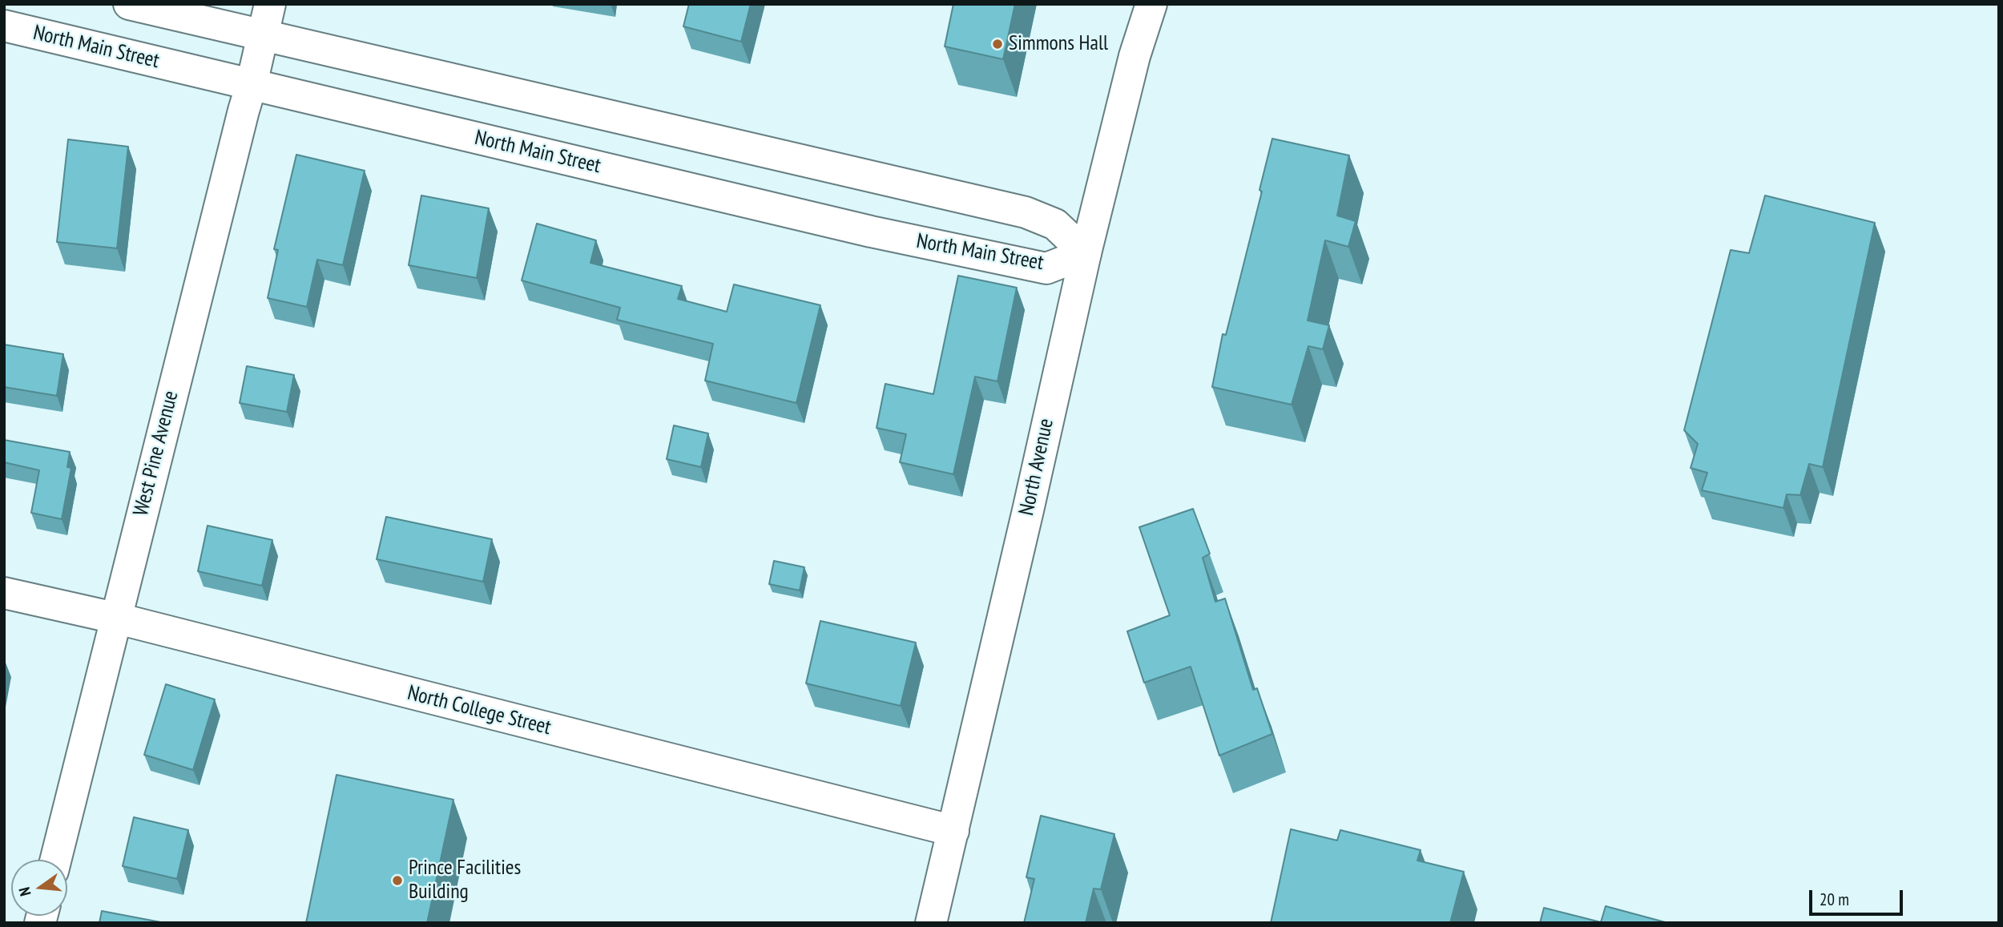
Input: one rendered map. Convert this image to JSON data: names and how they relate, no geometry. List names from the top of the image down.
{
  "streets": {
    "street": [
      "North Main Street",
      "West Pine Avenue",
      "North Avenue",
      "North College Street"
    ]
  },
  "crossings": [
    ["North Main Street", "West Pine Avenue"],
    ["North Main Street", "North Avenue"],
    ["West Pine Avenue", "North College Street"],
    ["North Avenue", "North College Street"]
  ],
  "places": ["Simmons Hall", "Prince Facilities Building"],
  "scale_bar": "20 m",
  "north": "left"
}
